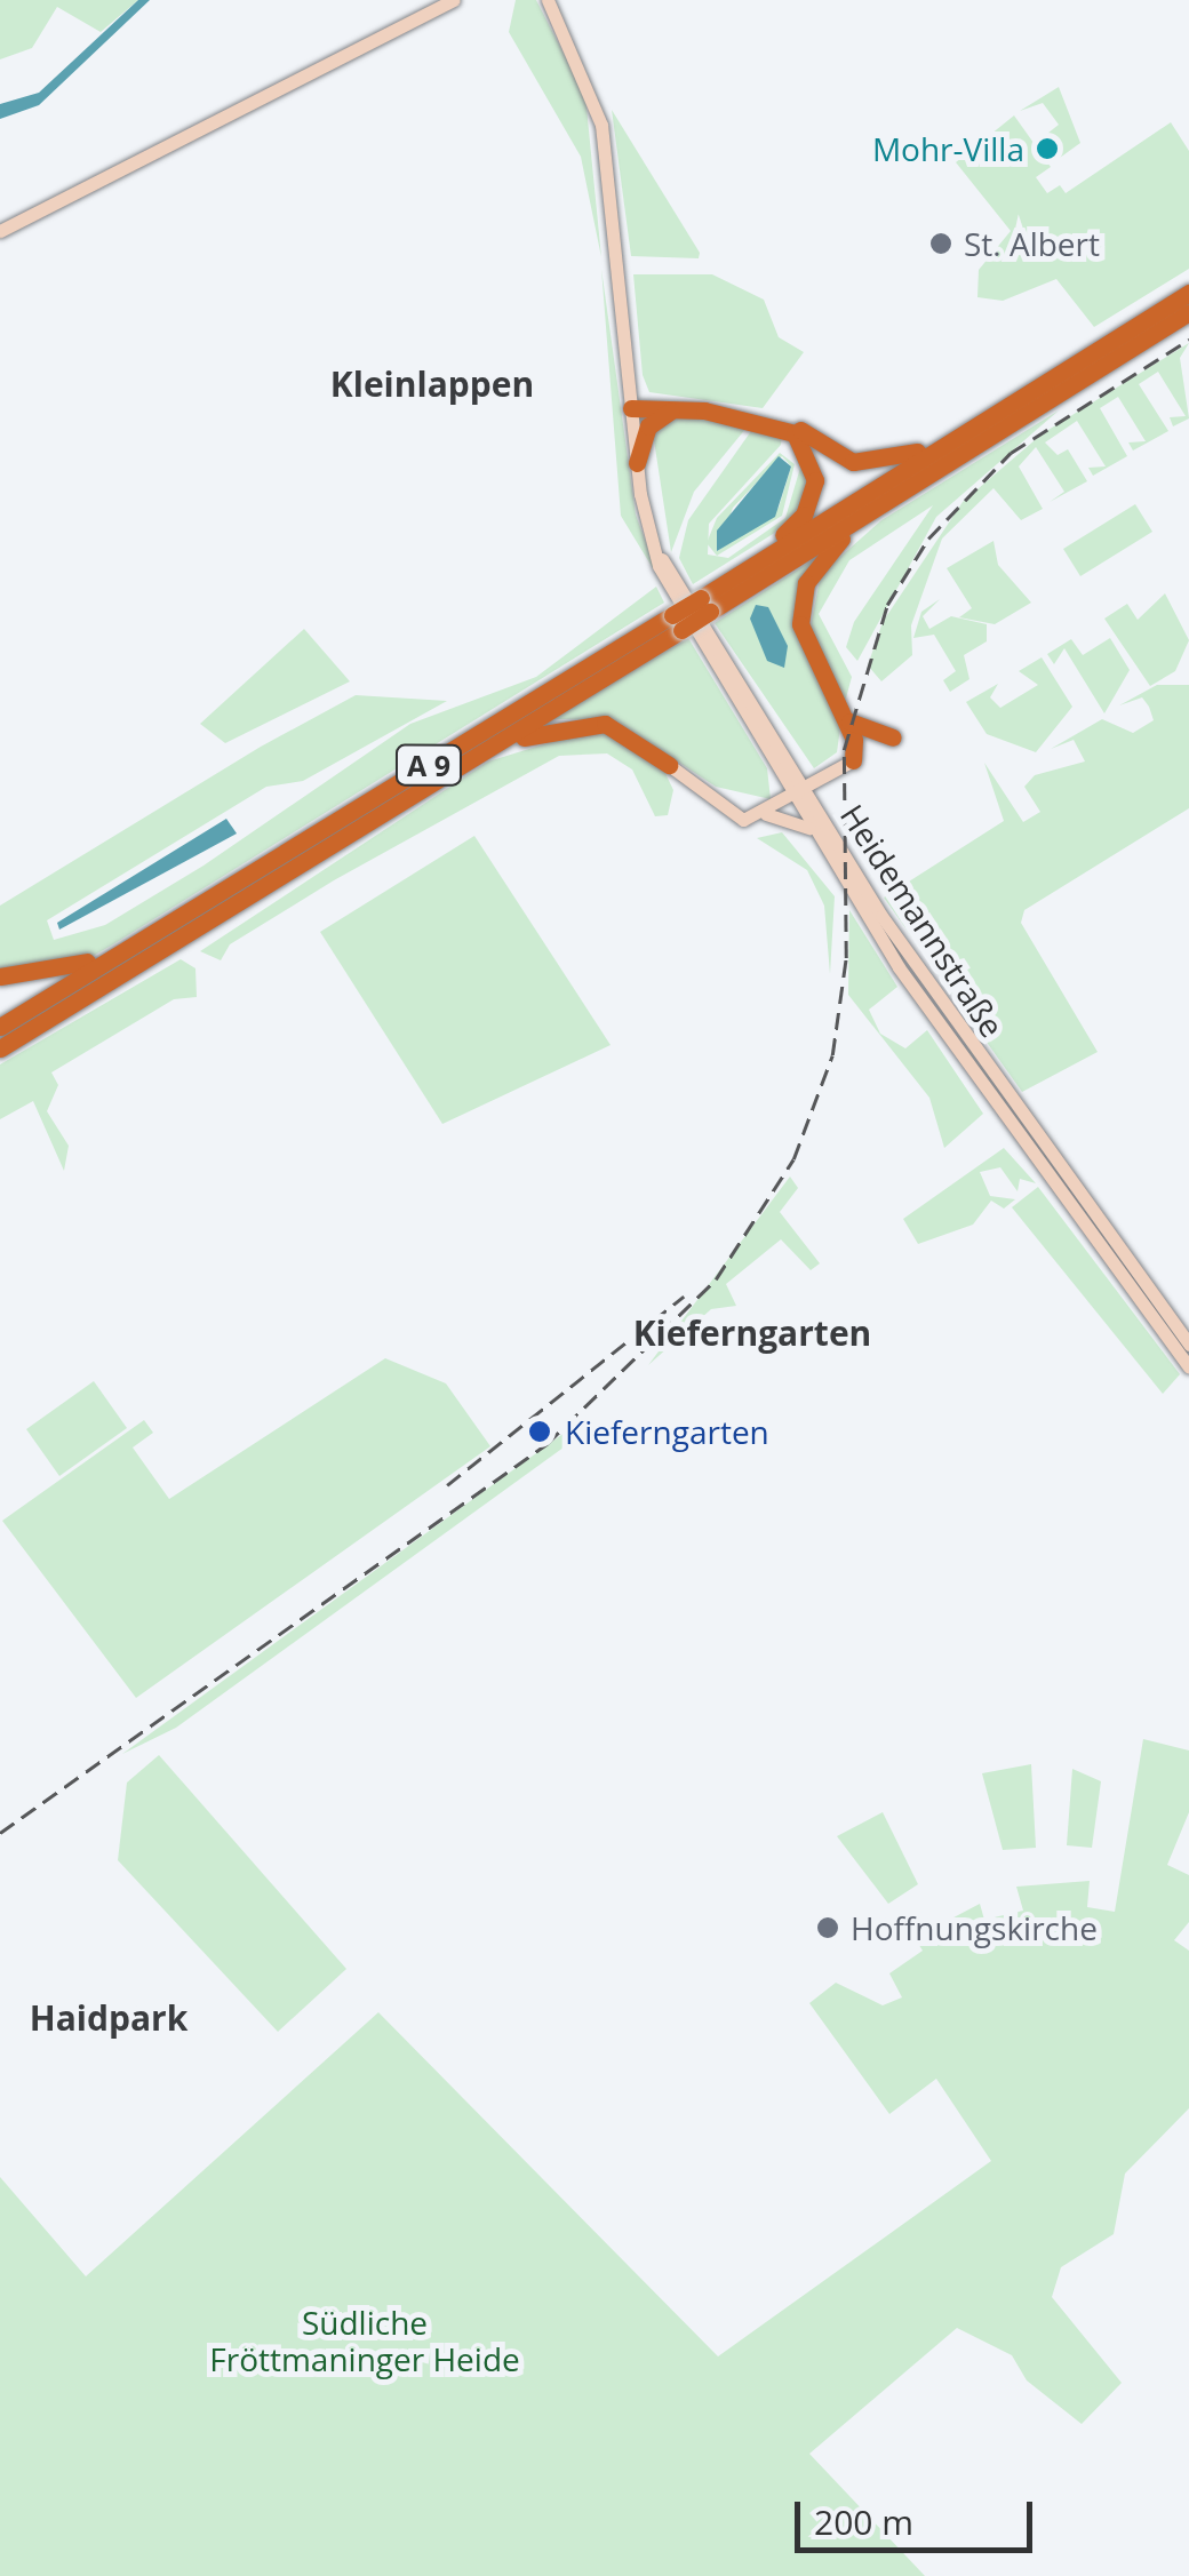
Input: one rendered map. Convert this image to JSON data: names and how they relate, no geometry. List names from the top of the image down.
{
  "streets": {
    "highway": ["A 9"],
    "main road": ["Heidemannstraße"]
  },
  "districts": ["Kleinlappen", "Kieferngarten", "Haidpark"],
  "parks": ["Südliche Fröttmaninger Heide"],
  "places": [
    "Mohr-Villa",
    "St. Albert",
    "Kieferngarten",
    "Hoffnungskirche"
  ],
  "scale_bar": "200 m"
}
